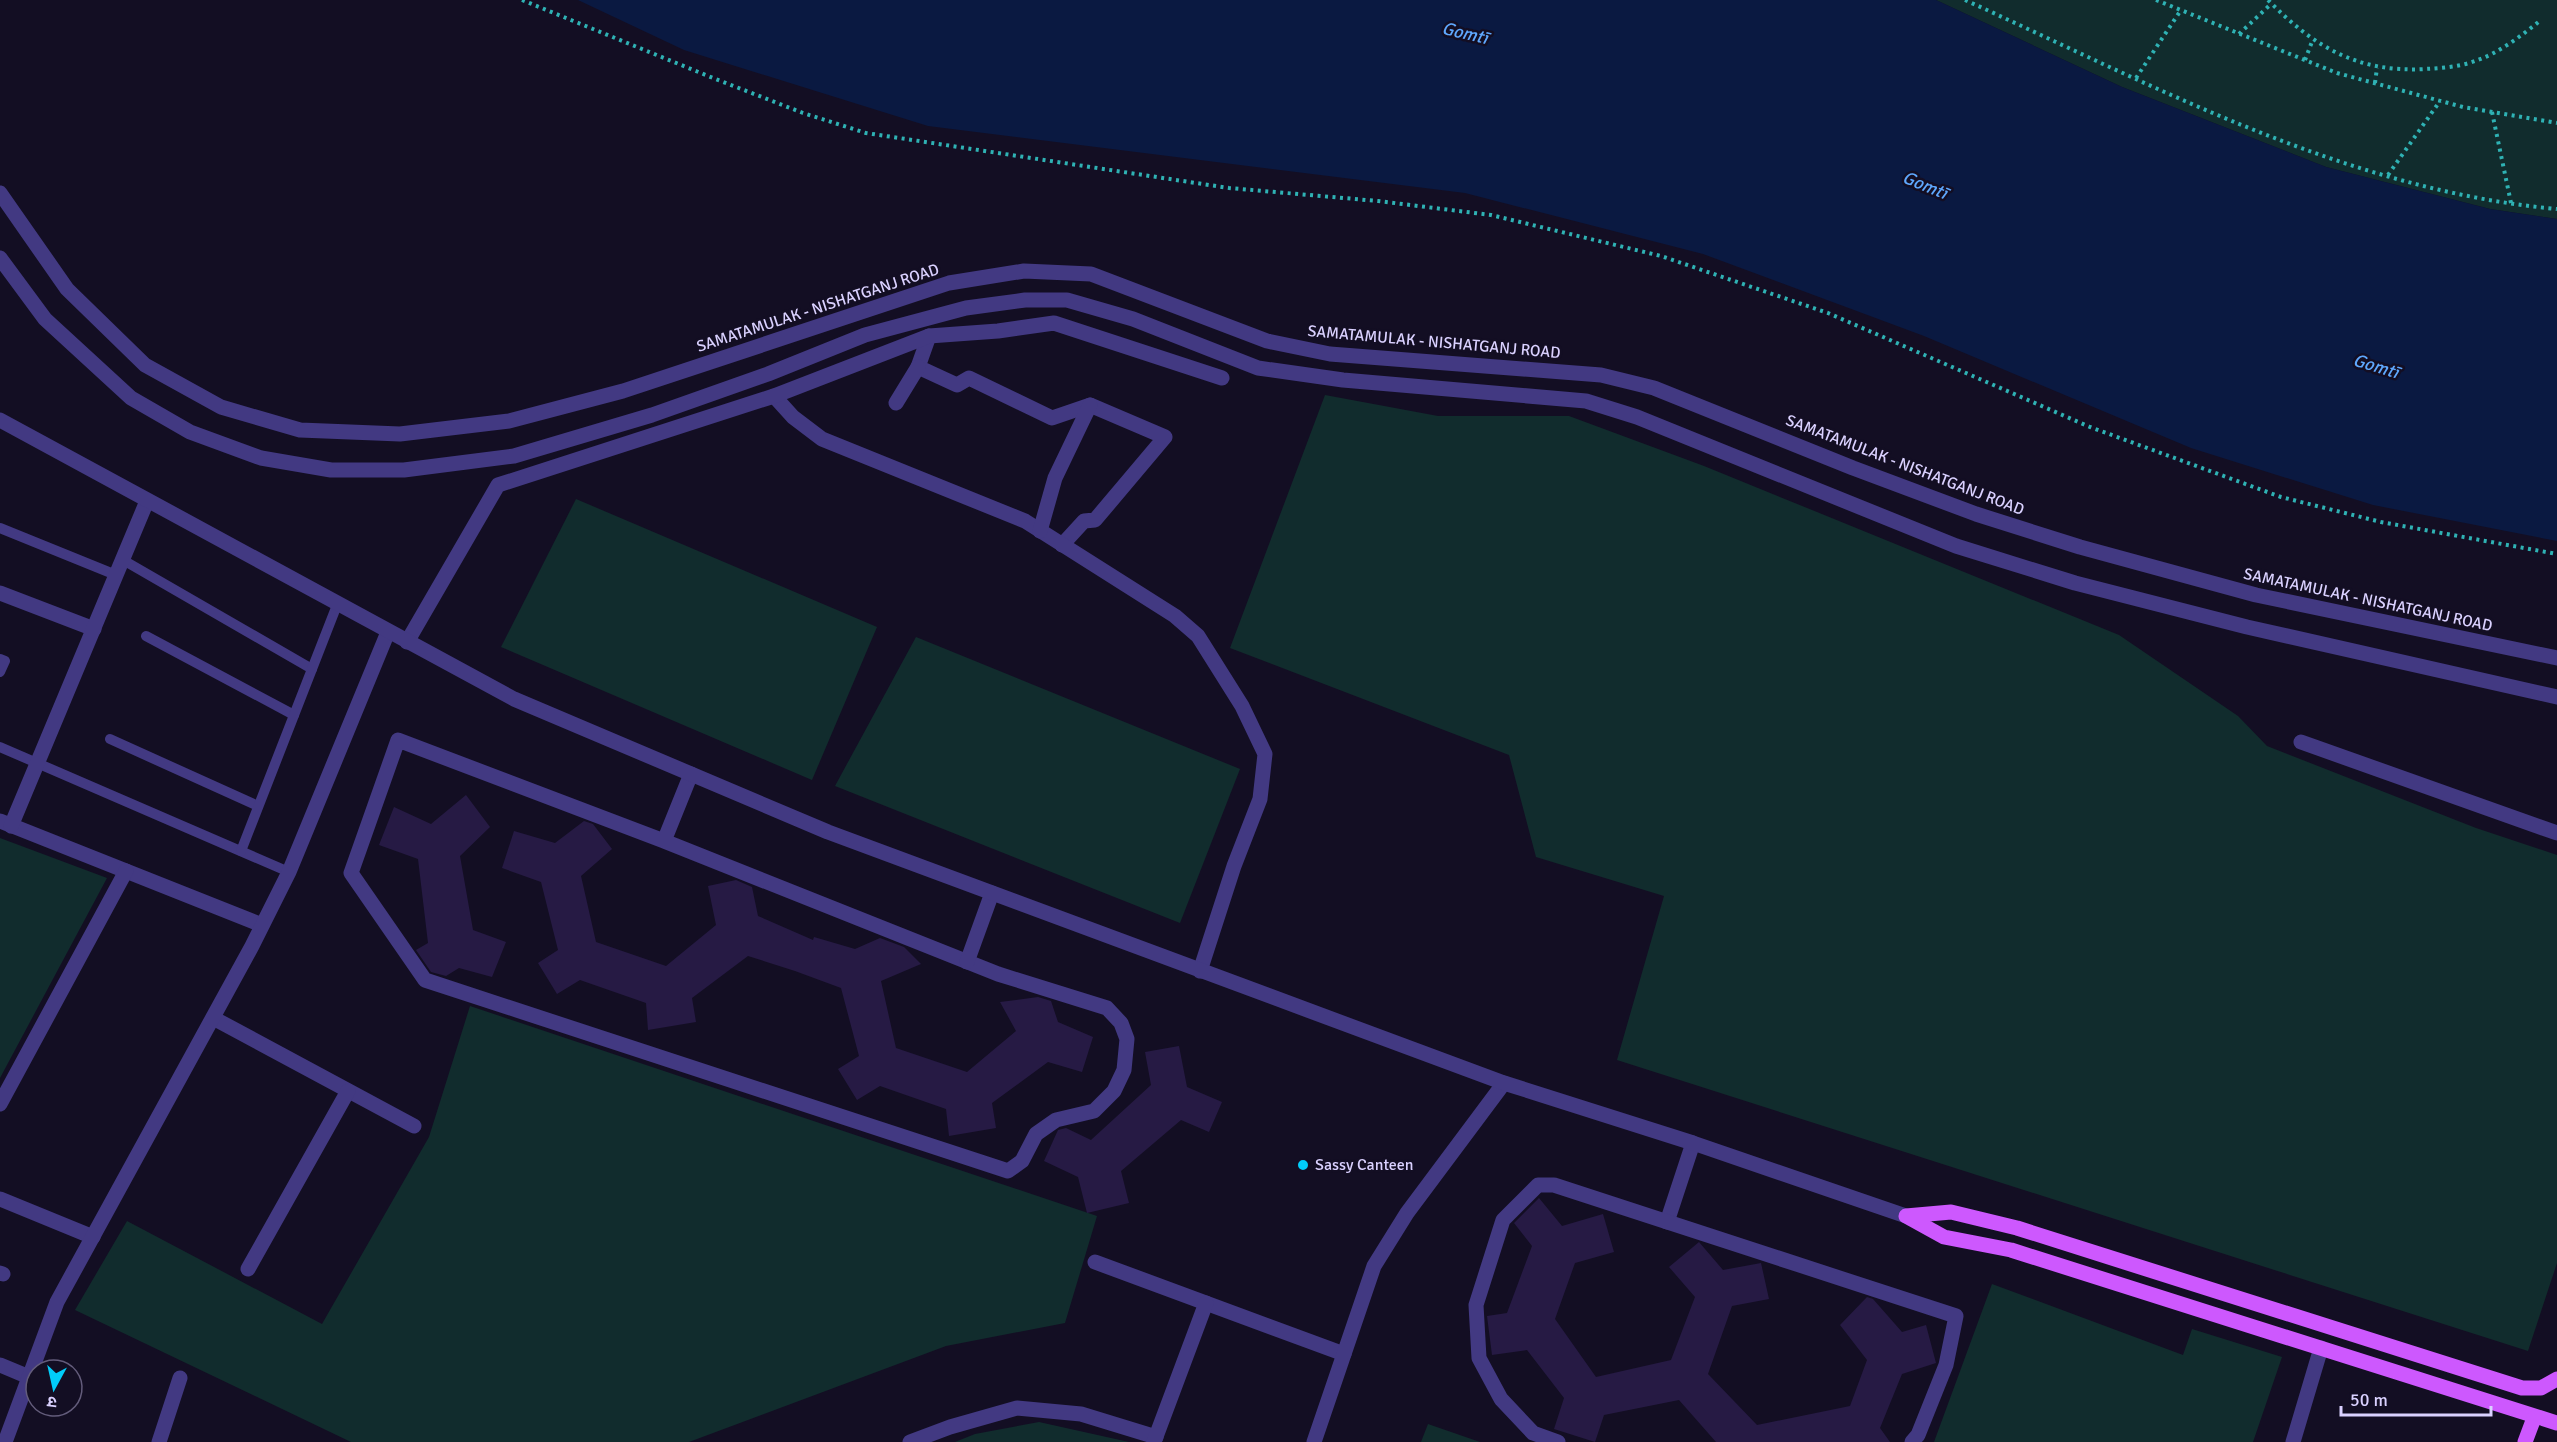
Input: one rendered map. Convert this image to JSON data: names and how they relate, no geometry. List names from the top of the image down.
{
  "streets": {
    "street": ["SAMATAMULAK - NISHATGANJ ROAD"]
  },
  "water": ["Gomtī"],
  "places": ["Sassy Canteen"],
  "scale_bar": "50 m",
  "north": "bottom"
}
